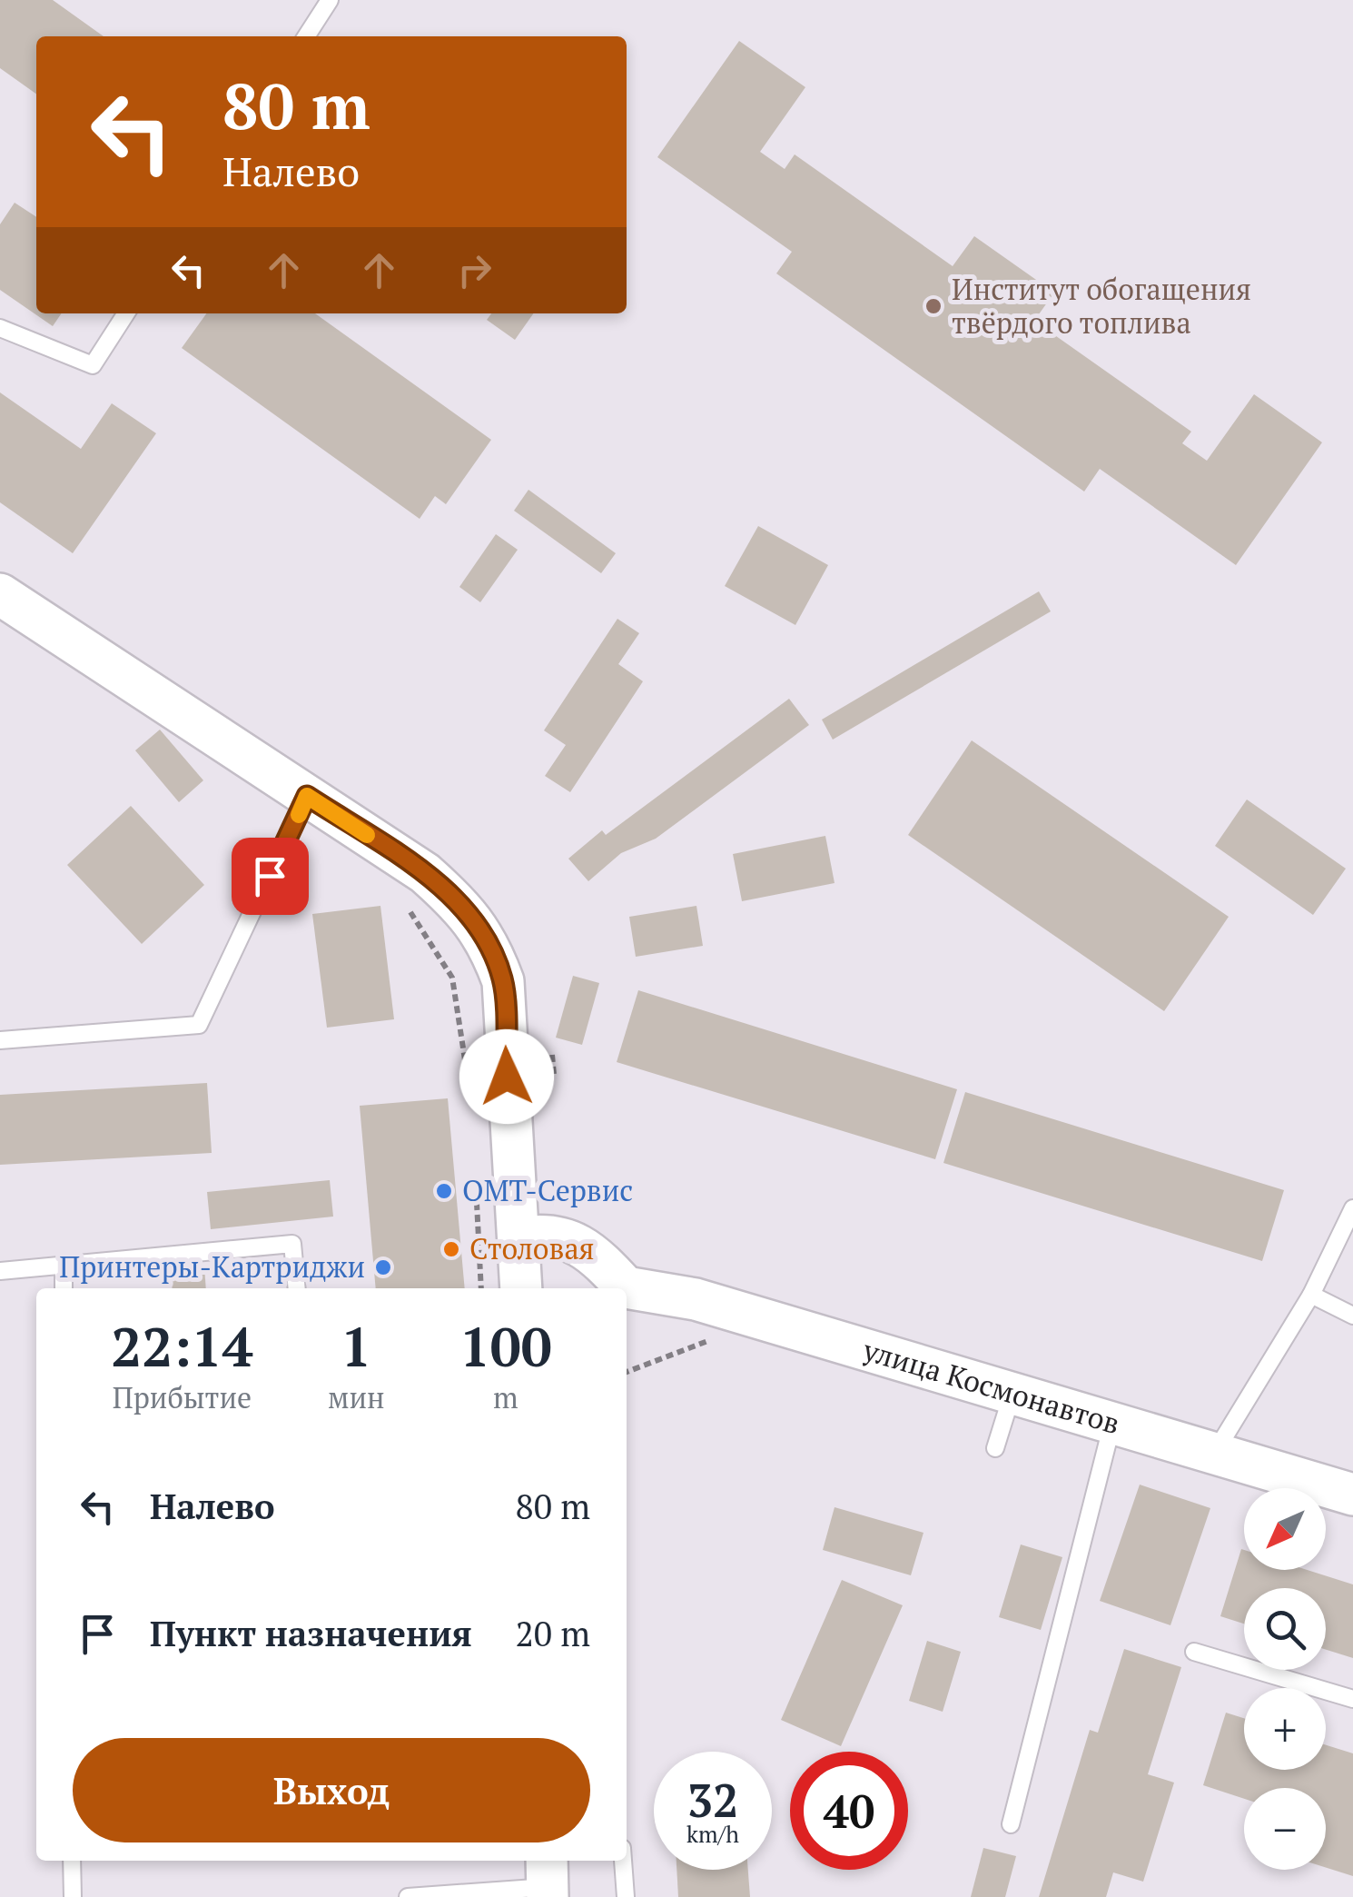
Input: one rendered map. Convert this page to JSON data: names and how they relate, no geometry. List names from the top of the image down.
{
  "streets": {
    "street": ["улица Космонавтов"]
  },
  "places": [
    "Институт обогащения твёрдого топлива",
    "ОМТ-Сервис",
    "Столовая",
    "Принтеры-Картриджи"
  ],
  "north": "bottom left",
  "page": {
    "turn": ["80 m", "Налево"],
    "eta": [
      "22:14",
      "Прибытие",
      "1",
      "мин",
      "100",
      "m"
    ],
    "list": [
      {
        "name": "Налево",
        "value": "80 m"
      },
      {
        "name": "Пункт назначения",
        "value": "20 m"
      }
    ],
    "map_buttons": ["+", "−"],
    "buttons": "Выход",
    "speed": "32 km/h",
    "limit": "40"
  }
}
